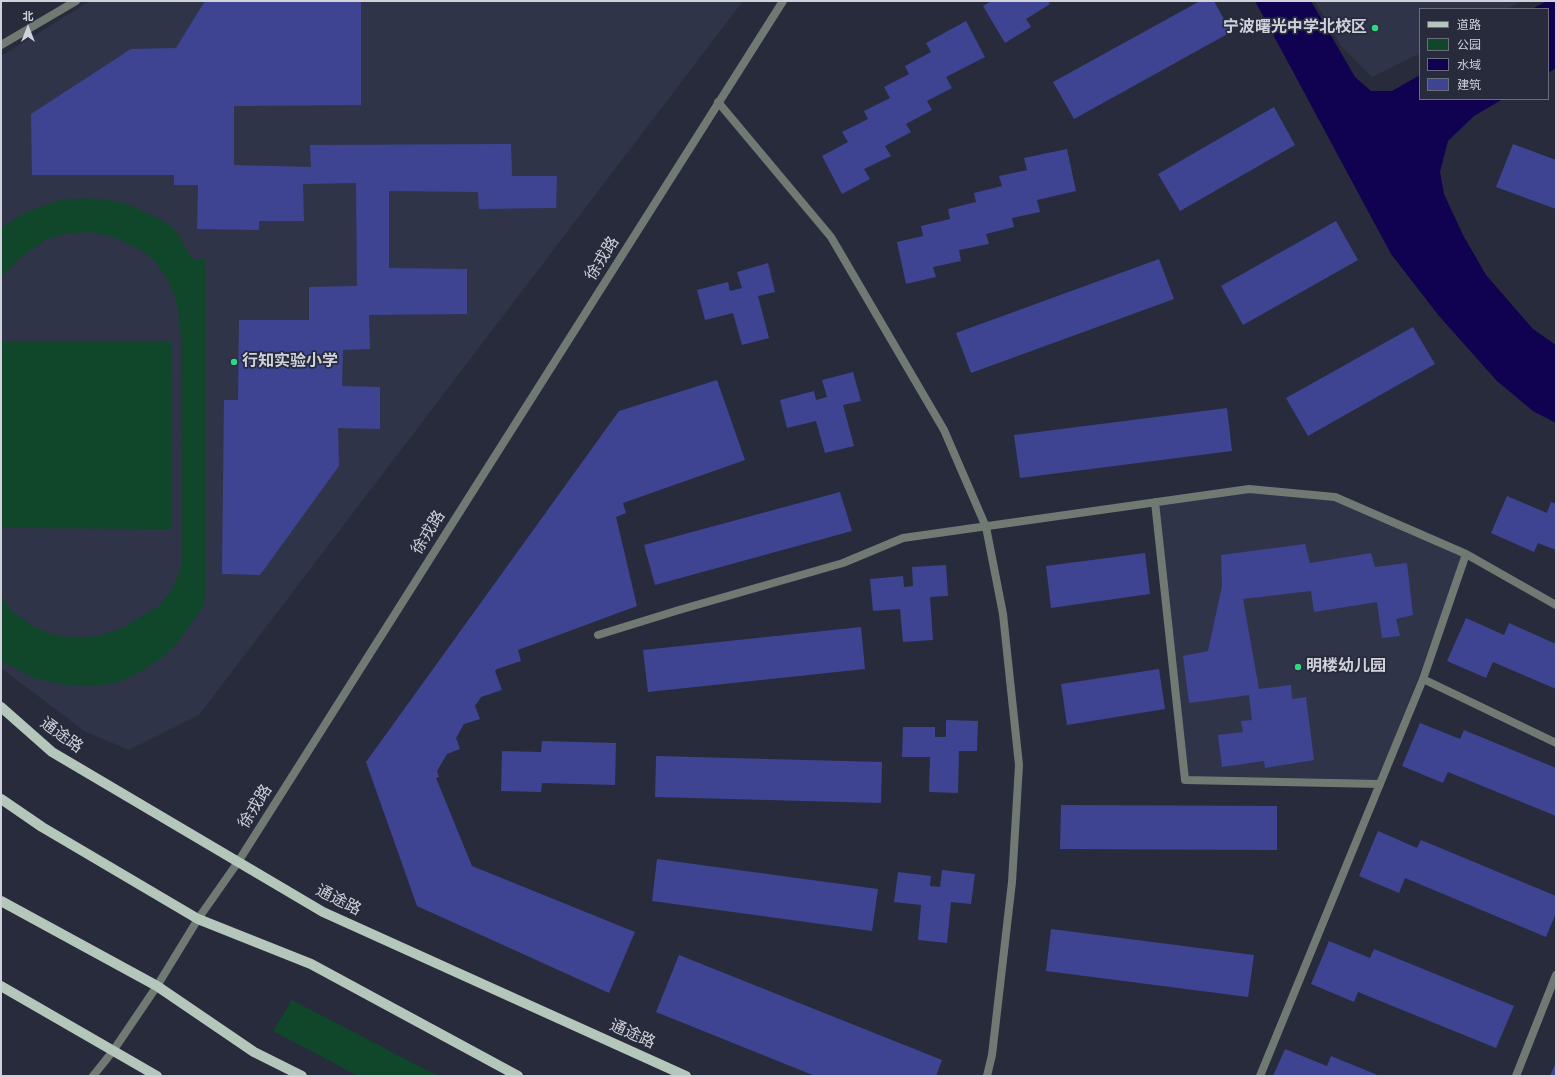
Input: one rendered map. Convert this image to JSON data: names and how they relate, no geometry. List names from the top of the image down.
{
  "streets": {
    "main road": ["通途路"],
    "street": ["徐戎路"]
  },
  "crossings": [
    ["徐戎路", "通途路"]
  ],
  "places": ["宁波曙光中学北校区", "行知实验小学", "明楼幼儿园"],
  "legend": [
    "道路",
    "公园",
    "水域",
    "建筑"
  ],
  "north": "top"
}
